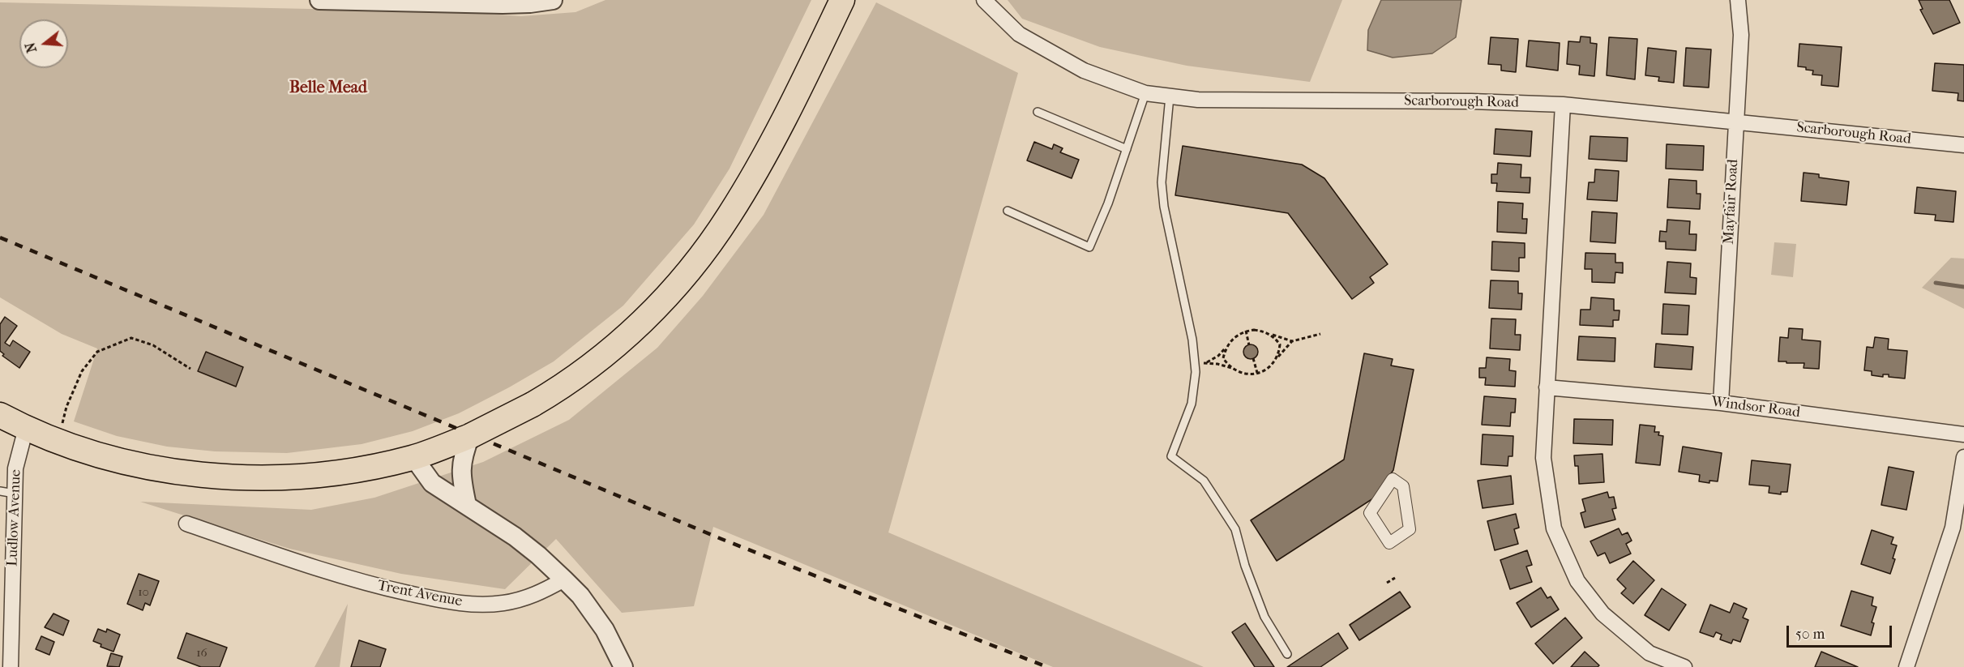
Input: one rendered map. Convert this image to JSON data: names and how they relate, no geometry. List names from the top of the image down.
{
  "streets": {
    "street": [
      "Scarborough Road",
      "Mayfair Road",
      "Windsor Road",
      "Ludlow Avenue",
      "Trent Avenue"
    ]
  },
  "crossings": [
    ["Scarborough Road", "Mayfair Road"],
    ["Mayfair Road", "Windsor Road"]
  ],
  "districts": ["Belle Mead"],
  "house_numbers": ["10", "16"],
  "scale_bar": "50 m",
  "north": "left"
}
